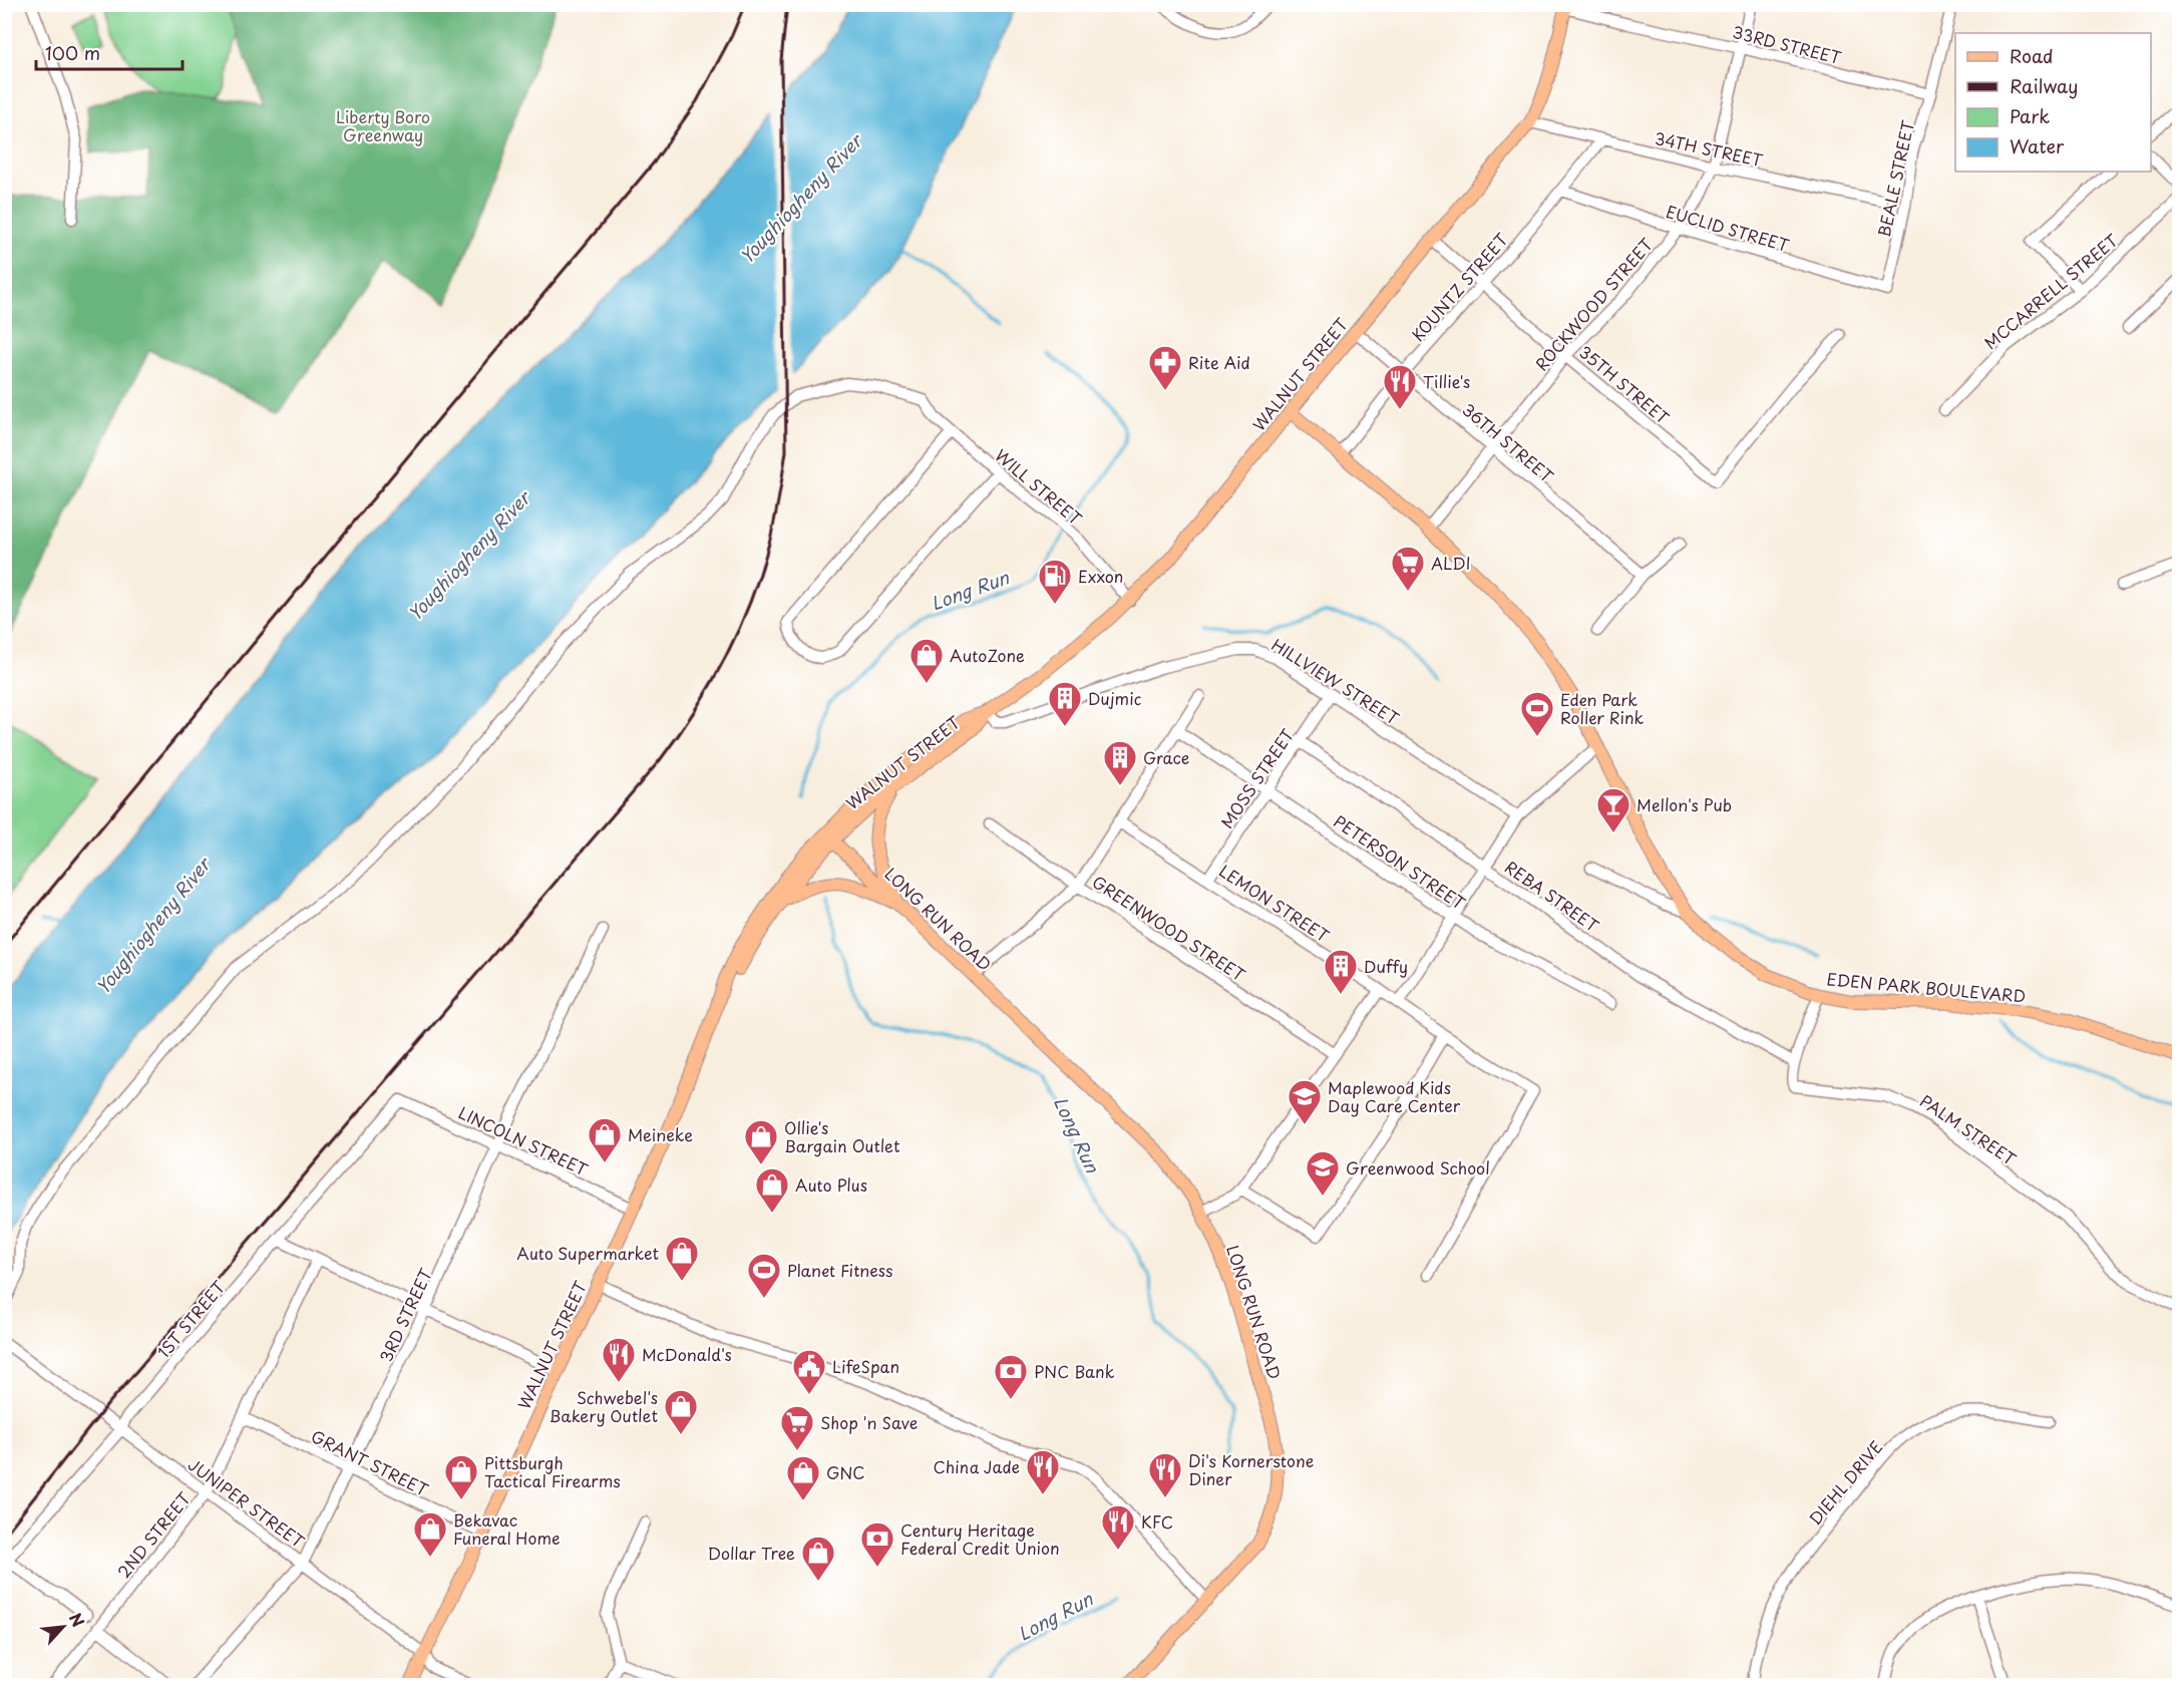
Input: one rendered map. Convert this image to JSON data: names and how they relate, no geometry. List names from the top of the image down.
{
  "streets": {
    "main road": ["WALNUT STREET", "LONG RUN ROAD", "EDEN PARK BOULEVARD"],
    "street": [
      "33RD STREET",
      "34TH STREET",
      "BEALE STREET",
      "EUCLID STREET",
      "KOUNTZ STREET",
      "MCCARRELL STREET",
      "ROCKWOOD STREET",
      "35TH STREET",
      "36TH STREET",
      "WILL STREET",
      "HILLVIEW STREET",
      "MOSS STREET",
      "PETERSON STREET",
      "REBA STREET",
      "LEMON STREET",
      "GREENWOOD STREET",
      "PALM STREET",
      "LINCOLN STREET",
      "3RD STREET",
      "1ST STREET",
      "GRANT STREET",
      "DIEHL DRIVE",
      "JUNIPER STREET",
      "2ND STREET"
    ]
  },
  "crossings": [
    ["33RD STREET", "BEALE STREET"],
    ["33RD STREET", "ROCKWOOD STREET"],
    ["33RD STREET", "WALNUT STREET"],
    ["34TH STREET", "KOUNTZ STREET"],
    ["34TH STREET", "ROCKWOOD STREET"],
    ["34TH STREET", "WALNUT STREET"],
    ["BEALE STREET", "EUCLID STREET"],
    ["EUCLID STREET", "KOUNTZ STREET"],
    ["EUCLID STREET", "ROCKWOOD STREET"],
    ["KOUNTZ STREET", "35TH STREET"],
    ["KOUNTZ STREET", "36TH STREET"],
    ["KOUNTZ STREET", "EDEN PARK BOULEVARD"],
    ["ROCKWOOD STREET", "35TH STREET"],
    ["ROCKWOOD STREET", "36TH STREET"],
    ["ROCKWOOD STREET", "EDEN PARK BOULEVARD"],
    ["WALNUT STREET", "35TH STREET"],
    ["WALNUT STREET", "36TH STREET"],
    ["WALNUT STREET", "WILL STREET"],
    ["WALNUT STREET", "HILLVIEW STREET"],
    ["WALNUT STREET", "LONG RUN ROAD"],
    ["WALNUT STREET", "EDEN PARK BOULEVARD"],
    ["WALNUT STREET", "LINCOLN STREET"],
    ["WALNUT STREET", "GRANT STREET"],
    ["WALNUT STREET", "JUNIPER STREET"],
    ["HILLVIEW STREET", "MOSS STREET"],
    ["MOSS STREET", "PETERSON STREET"],
    ["MOSS STREET", "REBA STREET"],
    ["MOSS STREET", "LEMON STREET"],
    ["REBA STREET", "PALM STREET"],
    ["EDEN PARK BOULEVARD", "PALM STREET"],
    ["LINCOLN STREET", "3RD STREET"],
    ["LINCOLN STREET", "1ST STREET"],
    ["3RD STREET", "GRANT STREET"],
    ["3RD STREET", "JUNIPER STREET"],
    ["1ST STREET", "JUNIPER STREET"],
    ["GRANT STREET", "2ND STREET"],
    ["JUNIPER STREET", "2ND STREET"]
  ],
  "water": ["Youghiogheny River", "Long Run"],
  "parks": ["Liberty Boro Greenway"],
  "places": {
    "pharmacy": ["Rite Aid"],
    "restaurant": [
      "Tillie's",
      "McDonald's",
      "China Jade",
      "Di's Kornerstone Diner",
      "KFC"
    ],
    "supermarket": ["ALDI", "Shop 'n Save"],
    "fuel station": ["Exxon"],
    "shop": [
      "AutoZone",
      "Meineke",
      "Ollie's Bargain Outlet",
      "Auto Plus",
      "Auto Supermarket",
      "Schwebel's Bakery Outlet",
      "Pittsburgh Tactical Firearms",
      "GNC",
      "Bekavac Funeral Home",
      "Dollar Tree"
    ],
    "building": ["Dujmic", "Grace", "Duffy"],
    "sports": ["Eden Park Roller Rink", "Planet Fitness"],
    "bar": ["Mellon's Pub"],
    "school or university": ["Maplewood Kids Day Care Center", "Greenwood School"],
    "public building": ["LifeSpan"],
    "bank": ["PNC Bank", "Century Heritage Federal Credit Union"]
  },
  "legend": [
    "Road",
    "Railway",
    "Park",
    "Water"
  ],
  "scale_bar": "100 m",
  "north": "top right"
}
